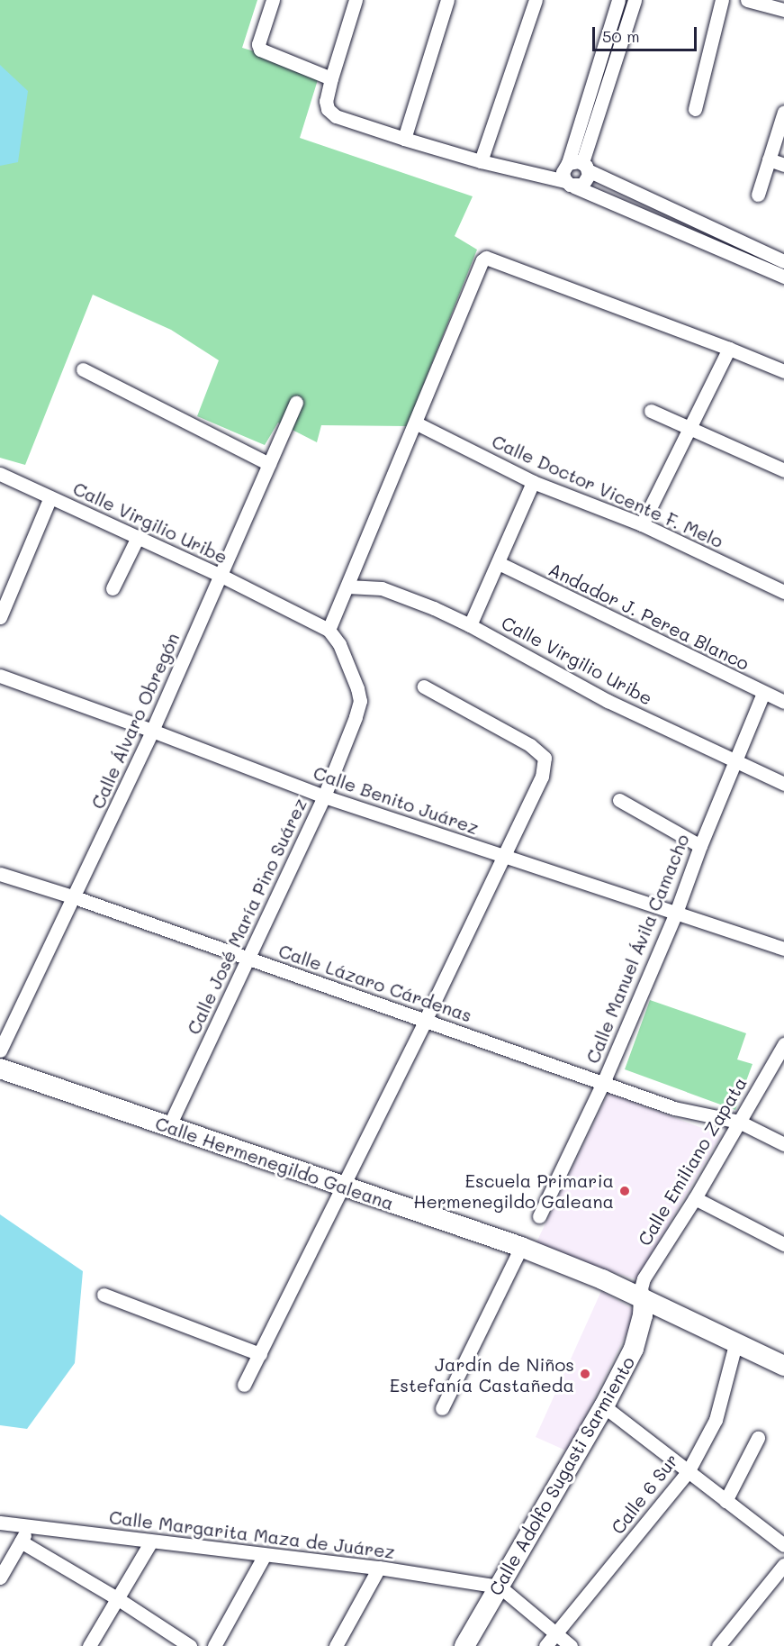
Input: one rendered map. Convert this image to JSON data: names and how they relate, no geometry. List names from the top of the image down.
{
  "streets": {
    "street": [
      "Calle Doctor Vicente F. Melo",
      "Calle Virgilio Uribe",
      "Andador J. Perea Blanco",
      "Calle Álvaro Obregón",
      "Calle Benito Juárez",
      "Calle José María Pino Suárez",
      "Calle Manuel Ávila Camacho",
      "Calle Lázaro Cárdenas",
      "Calle Emiliano Zapata",
      "Calle Hermenegildo Galeana",
      "Calle Adolfo Sugasti Sarmiento",
      "Calle 6 Sur",
      "Calle Margarita Maza de Juárez"
    ]
  },
  "crossings": [
    ["Calle Virgilio Uribe", "Calle Álvaro Obregón"],
    ["Calle Virgilio Uribe", "Calle José María Pino Suárez"],
    ["Calle Virgilio Uribe", "Calle Manuel Ávila Camacho"],
    ["Andador J. Perea Blanco", "Calle Manuel Ávila Camacho"],
    ["Calle Álvaro Obregón", "Calle Benito Juárez"],
    ["Calle Álvaro Obregón", "Calle Lázaro Cárdenas"],
    ["Calle Benito Juárez", "Calle José María Pino Suárez"],
    ["Calle Benito Juárez", "Calle Manuel Ávila Camacho"],
    ["Calle José María Pino Suárez", "Calle Lázaro Cárdenas"],
    ["Calle José María Pino Suárez", "Calle Hermenegildo Galeana"],
    ["Calle Manuel Ávila Camacho", "Calle Lázaro Cárdenas"],
    ["Calle Lázaro Cárdenas", "Calle Emiliano Zapata"],
    ["Calle Emiliano Zapata", "Calle Hermenegildo Galeana"],
    ["Calle Emiliano Zapata", "Calle Adolfo Sugasti Sarmiento"],
    ["Calle Hermenegildo Galeana", "Calle Adolfo Sugasti Sarmiento"],
    ["Calle Hermenegildo Galeana", "Calle 6 Sur"],
    ["Calle Adolfo Sugasti Sarmiento", "Calle Margarita Maza de Juárez"]
  ],
  "places": ["Escuela Primaria Hermenegildo Galeana", "Jardín de Niños Estefanía Castañeda"],
  "scale_bar": "50 m"
}
